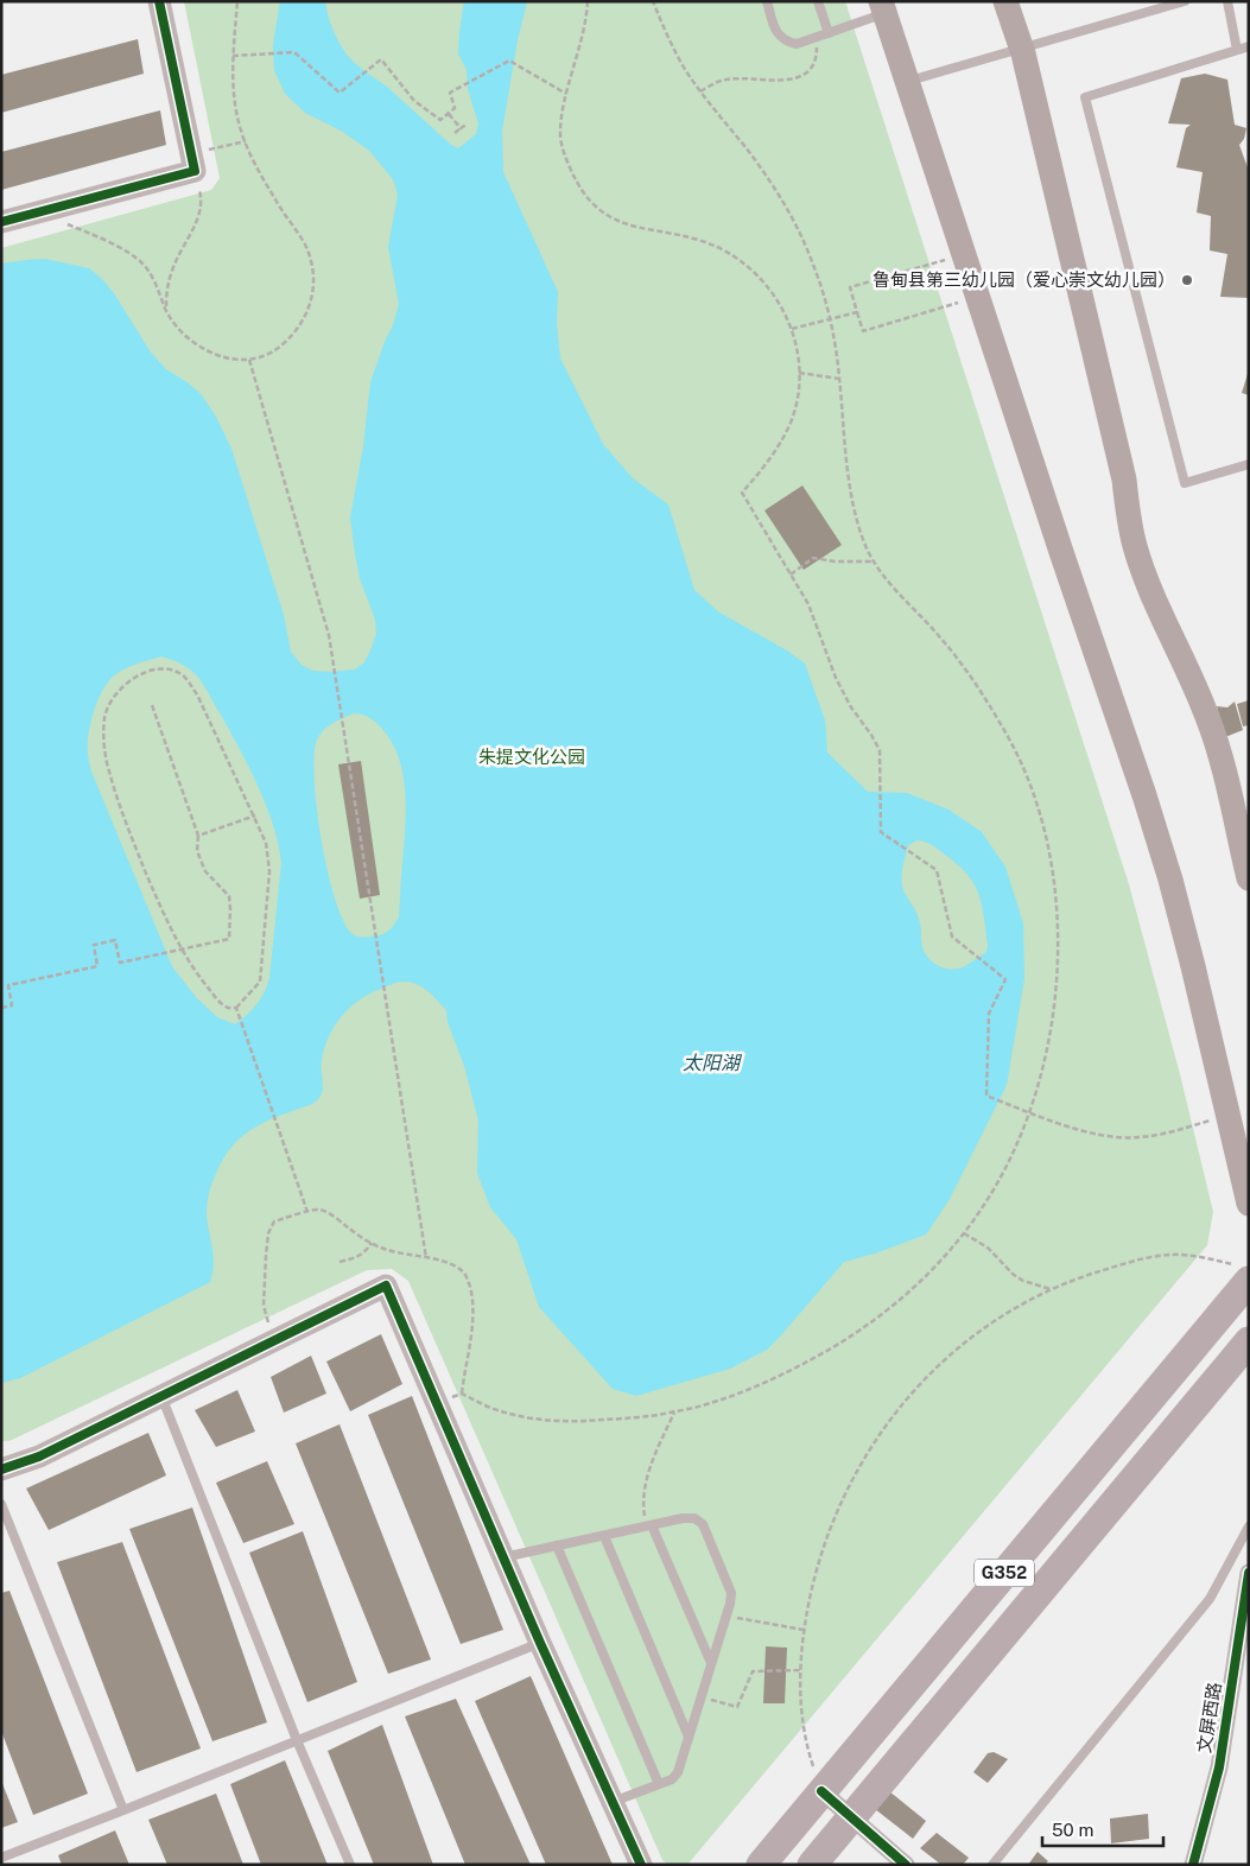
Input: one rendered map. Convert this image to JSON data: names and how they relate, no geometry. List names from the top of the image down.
{
  "streets": {
    "highway": ["G352"],
    "street": ["文屏西路"]
  },
  "water": ["太阳湖"],
  "parks": ["朱提文化公园"],
  "places": ["鲁甸县第三幼儿园（爱心崇文幼儿园）"],
  "scale_bar": "50 m"
}
